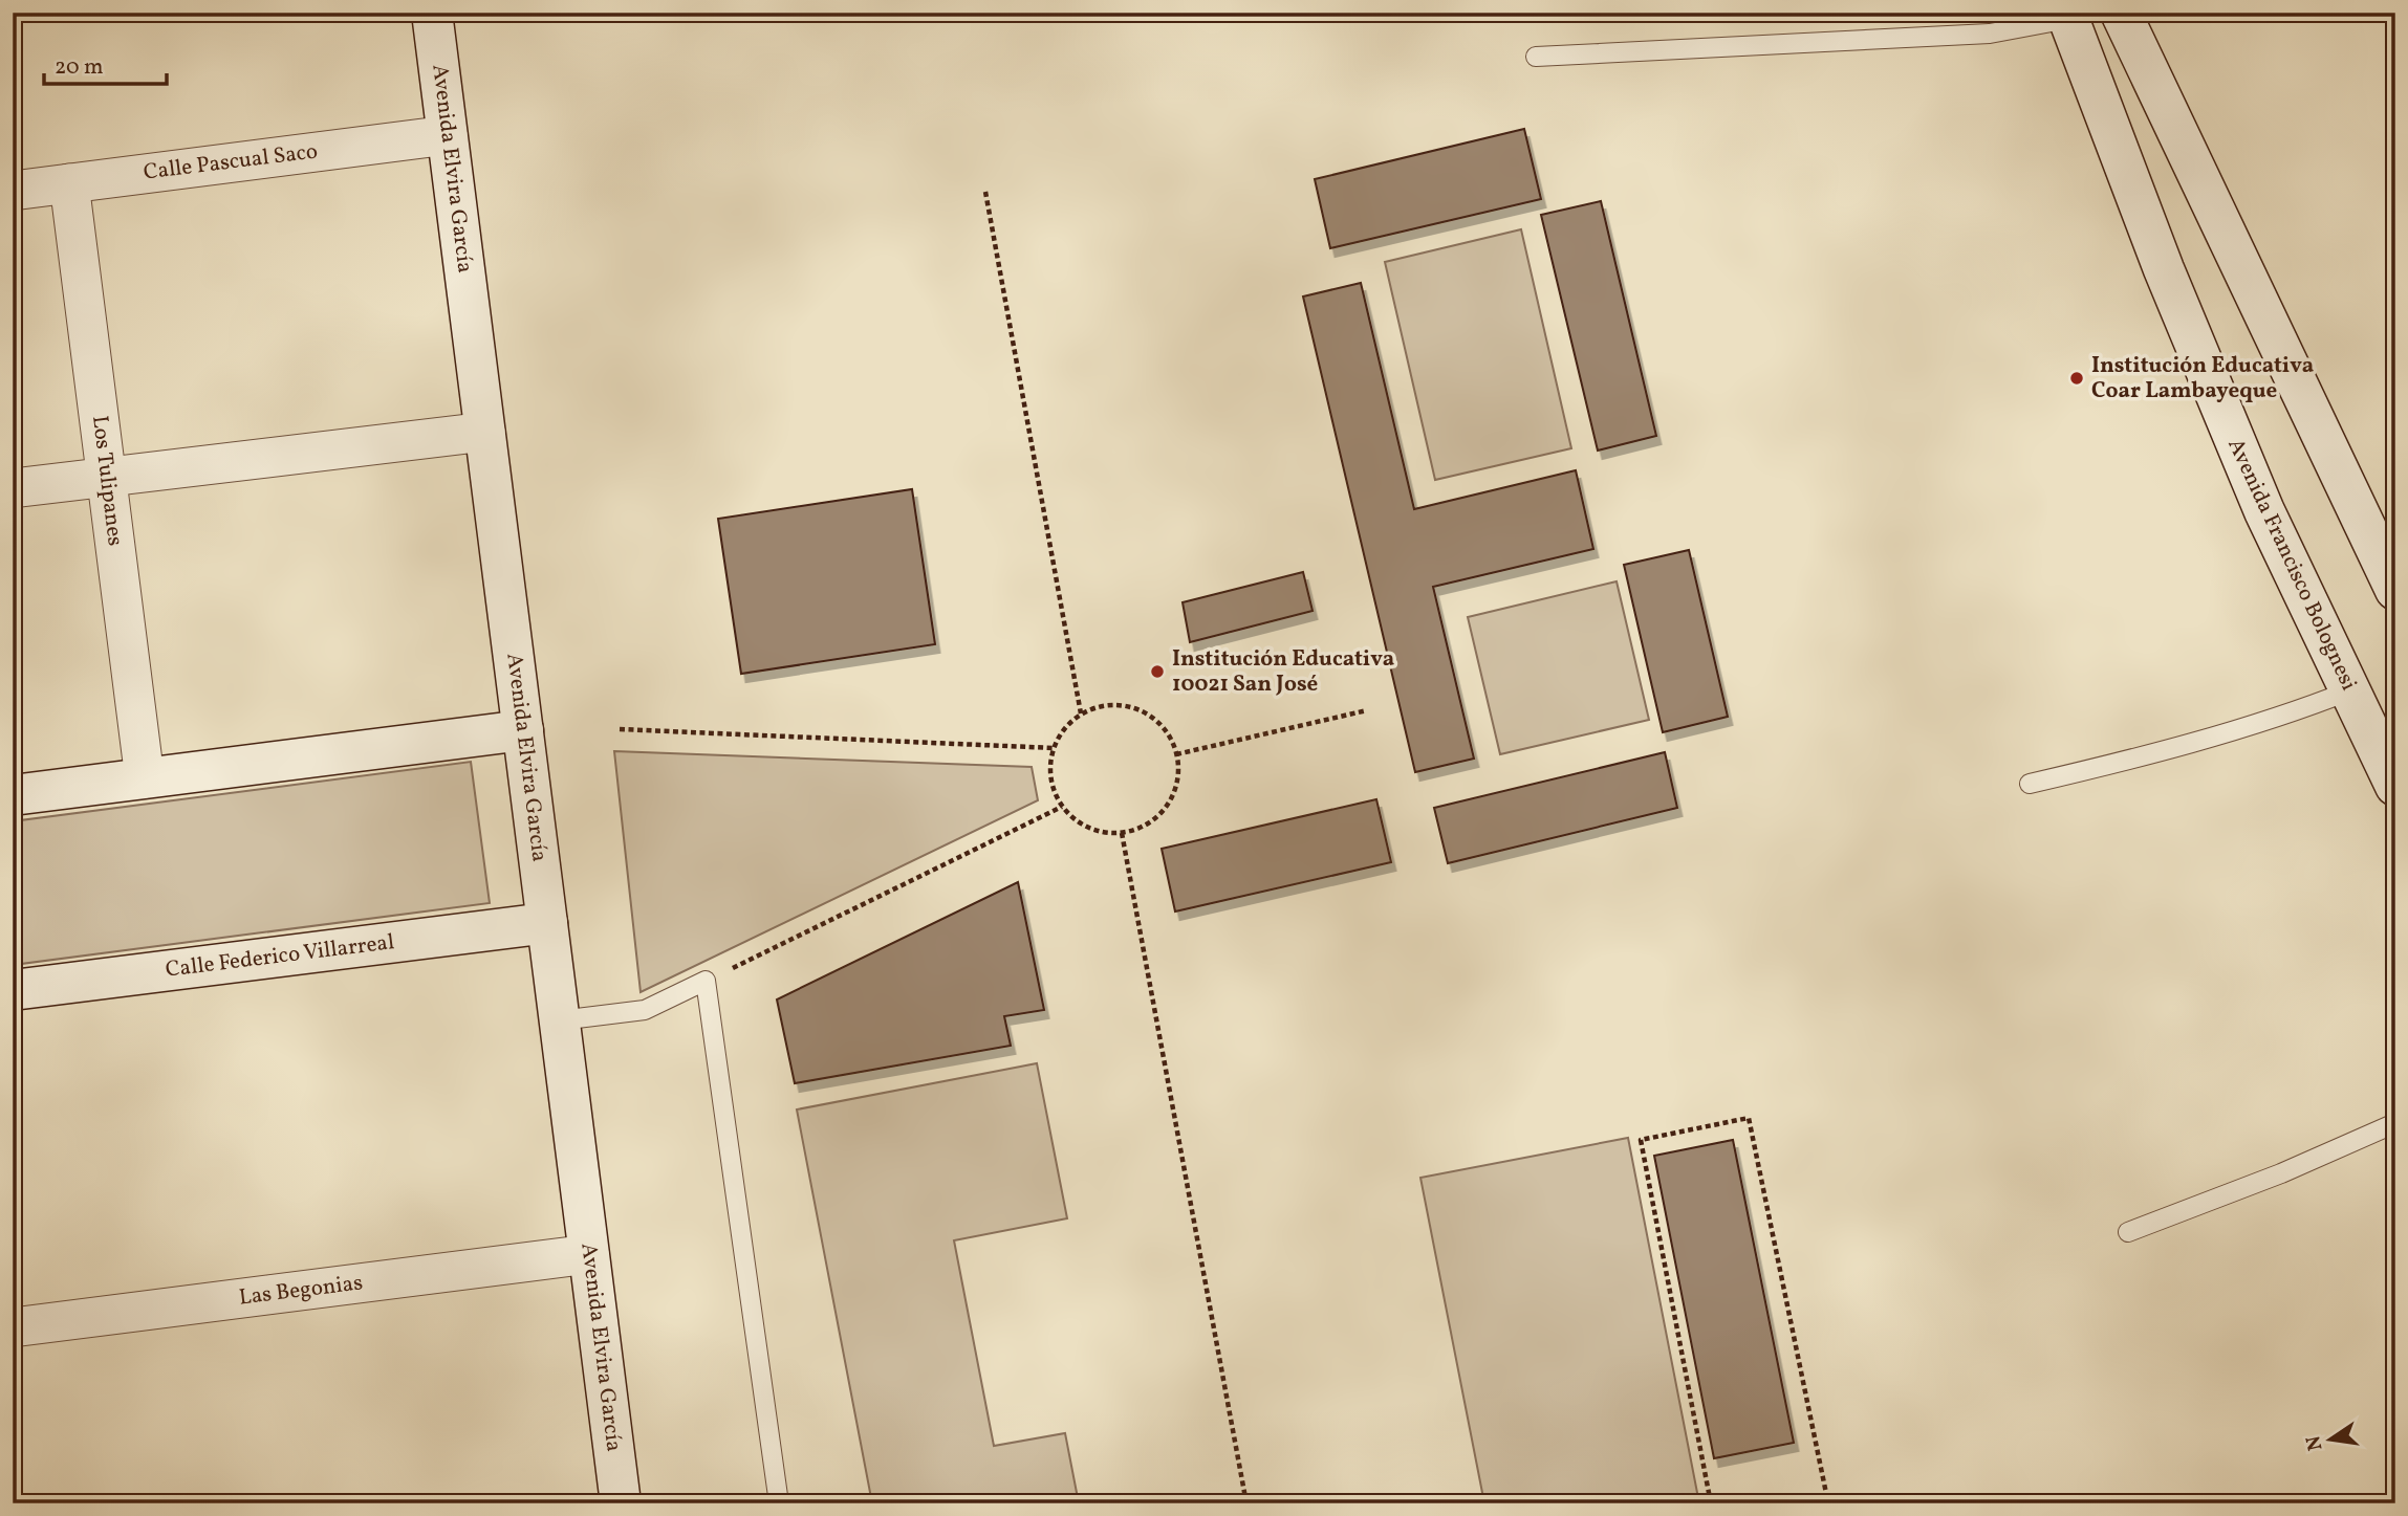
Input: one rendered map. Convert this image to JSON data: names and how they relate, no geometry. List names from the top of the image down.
{
  "streets": {
    "main road": ["Avenida Elvira García", "Avenida Francisco Bolognesi", "Calle Federico Villarreal"],
    "street": ["Calle Pascual Saco", "Los Tulipanes", "Las Begonias"]
  },
  "crossings": [
    ["Calle Pascual Saco", "Avenida Elvira García"],
    ["Calle Pascual Saco", "Los Tulipanes"],
    ["Avenida Elvira García", "Calle Federico Villarreal"],
    ["Avenida Elvira García", "Las Begonias"]
  ],
  "places": ["Institución Educativa Coar Lambayeque", "Institución Educativa 10021 San José"],
  "scale_bar": "20 m",
  "north": "left"
}
